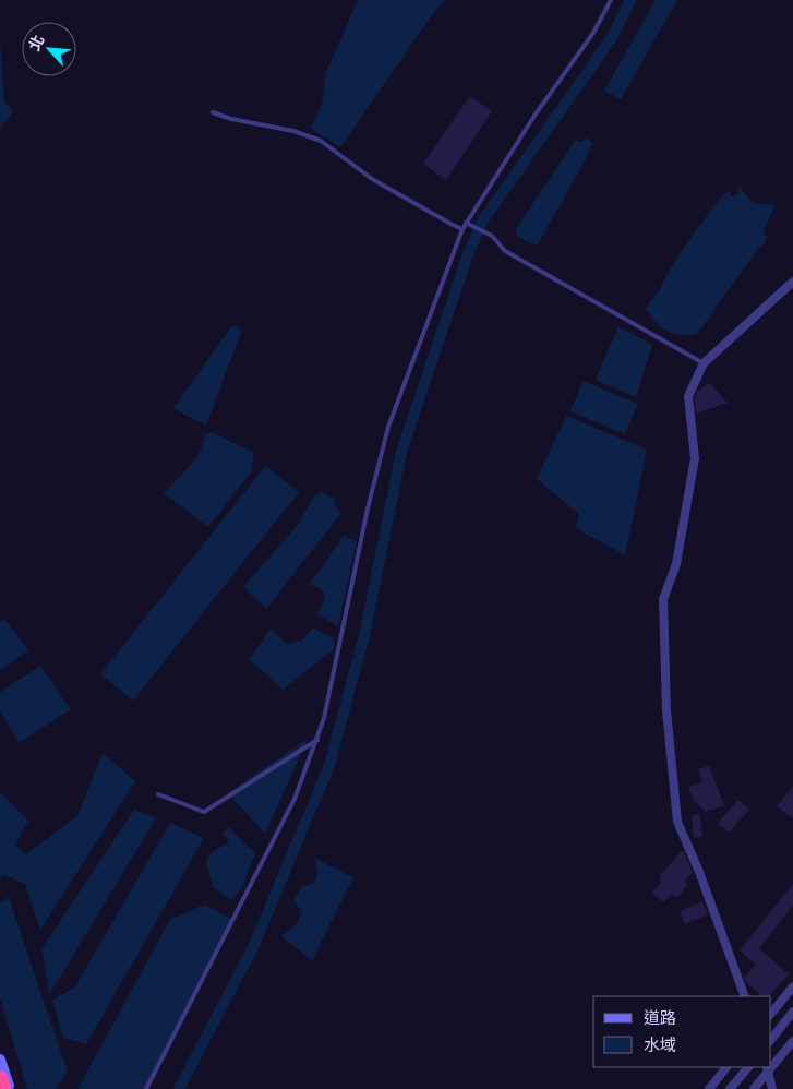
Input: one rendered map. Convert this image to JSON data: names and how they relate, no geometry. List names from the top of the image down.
{
  "legend": ["道路", "水域"],
  "north": "top left"
}
